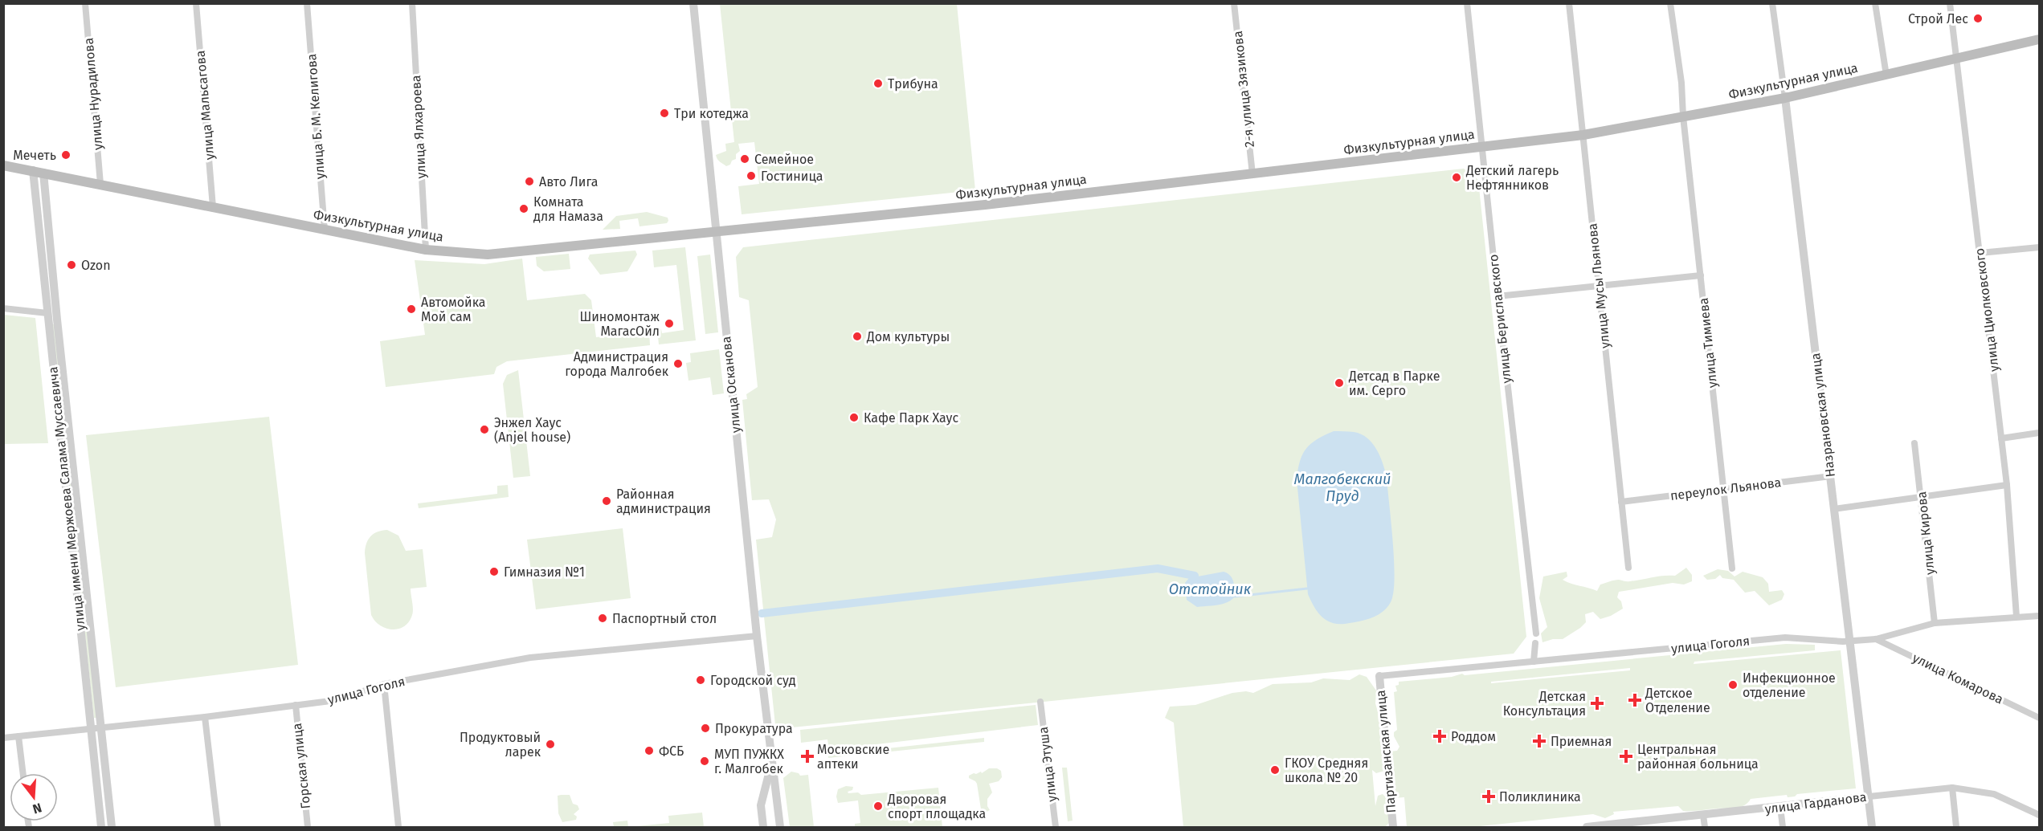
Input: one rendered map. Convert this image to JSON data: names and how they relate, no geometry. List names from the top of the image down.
{
  "streets": {
    "main road": ["Физкультурная улица"],
    "street": [
      "2-я улица Зязикова",
      "улица Нурадилова",
      "улица Мальсагова",
      "улица Б. М. Келигова",
      "улица Ялхароева",
      "улица Мусы Льянова",
      "улица Циолковского",
      "улица Бериславского",
      "улица Тимиева",
      "улица Осканова",
      "Назрановская улица",
      "переулок Льянова",
      "улица имени Мержоева Салама Муссаевича",
      "улица Кирова",
      "улица Гоголя",
      "улица Комарова",
      "Партизанская улица",
      "улица Этуша",
      "Горская улица",
      "улица Гарданова"
    ]
  },
  "crossings": [
    ["Физкультурная улица", "2-я улица Зязикова"],
    ["Физкультурная улица", "улица Нурадилова"],
    ["Физкультурная улица", "улица Мальсагова"],
    ["Физкультурная улица", "улица Б. М. Келигова"],
    ["Физкультурная улица", "улица Ялхароева"],
    ["Физкультурная улица", "улица Мусы Льянова"],
    ["Физкультурная улица", "улица Циолковского"],
    ["Физкультурная улица", "улица Бериславского"],
    ["Физкультурная улица", "улица Тимиева"],
    ["Физкультурная улица", "улица Осканова"],
    ["Физкультурная улица", "Назрановская улица"],
    ["Физкультурная улица", "улица имени Мержоева Салама Муссаевича"],
    ["улица Мусы Льянова", "переулок Льянова"],
    ["улица Циолковского", "улица Гоголя"],
    ["улица Тимиева", "переулок Льянова"],
    ["улица Осканова", "улица Гоголя"],
    ["Назрановская улица", "переулок Льянова"],
    ["Назрановская улица", "улица Гоголя"],
    ["Назрановская улица", "улица Гарданова"],
    ["улица имени Мержоева Салама Муссаевича", "улица Гоголя"],
    ["улица Кирова", "улица Гоголя"],
    ["улица Гоголя", "улица Комарова"],
    ["улица Гоголя", "Партизанская улица"],
    ["улица Гоголя", "Горская улица"]
  ],
  "water": ["Малгобекский Пруд", "Отстойник"],
  "places": {
    "other": [
      "Строй Лес",
      "Трибуна",
      "Три котеджа",
      "Мечеть",
      "Семейное",
      "Гостиница",
      "Детский лагерь Нефтянников",
      "Авто Лига",
      "Комната для Намаза",
      "Ozon",
      "Автомойка Мой сам",
      "Шиномонтаж МагасОйл",
      "Дом культуры",
      "Администрация города Малгобек",
      "Детсад в Парке им. Серго",
      "Кафе Парк Хаус",
      "Энжел Хаус (Anjel house)",
      "Районная администрация",
      "Гимназия №1",
      "Паспортный стол",
      "Городской суд",
      "Инфекционное отделение",
      "Прокуратура",
      "Продуктовый ларек",
      "ФСБ",
      "МУП ПУЖКХ г. Малгобек",
      "ГКОУ Средняя школа № 20",
      "Дворовая спорт площадка"
    ],
    "health": [
      "Детское Отделение",
      "Детская Консультация",
      "Роддом",
      "Приемная",
      "Московские аптеки",
      "Центральная районная больница",
      "Поликлиника"
    ]
  },
  "north": "bottom"
}
